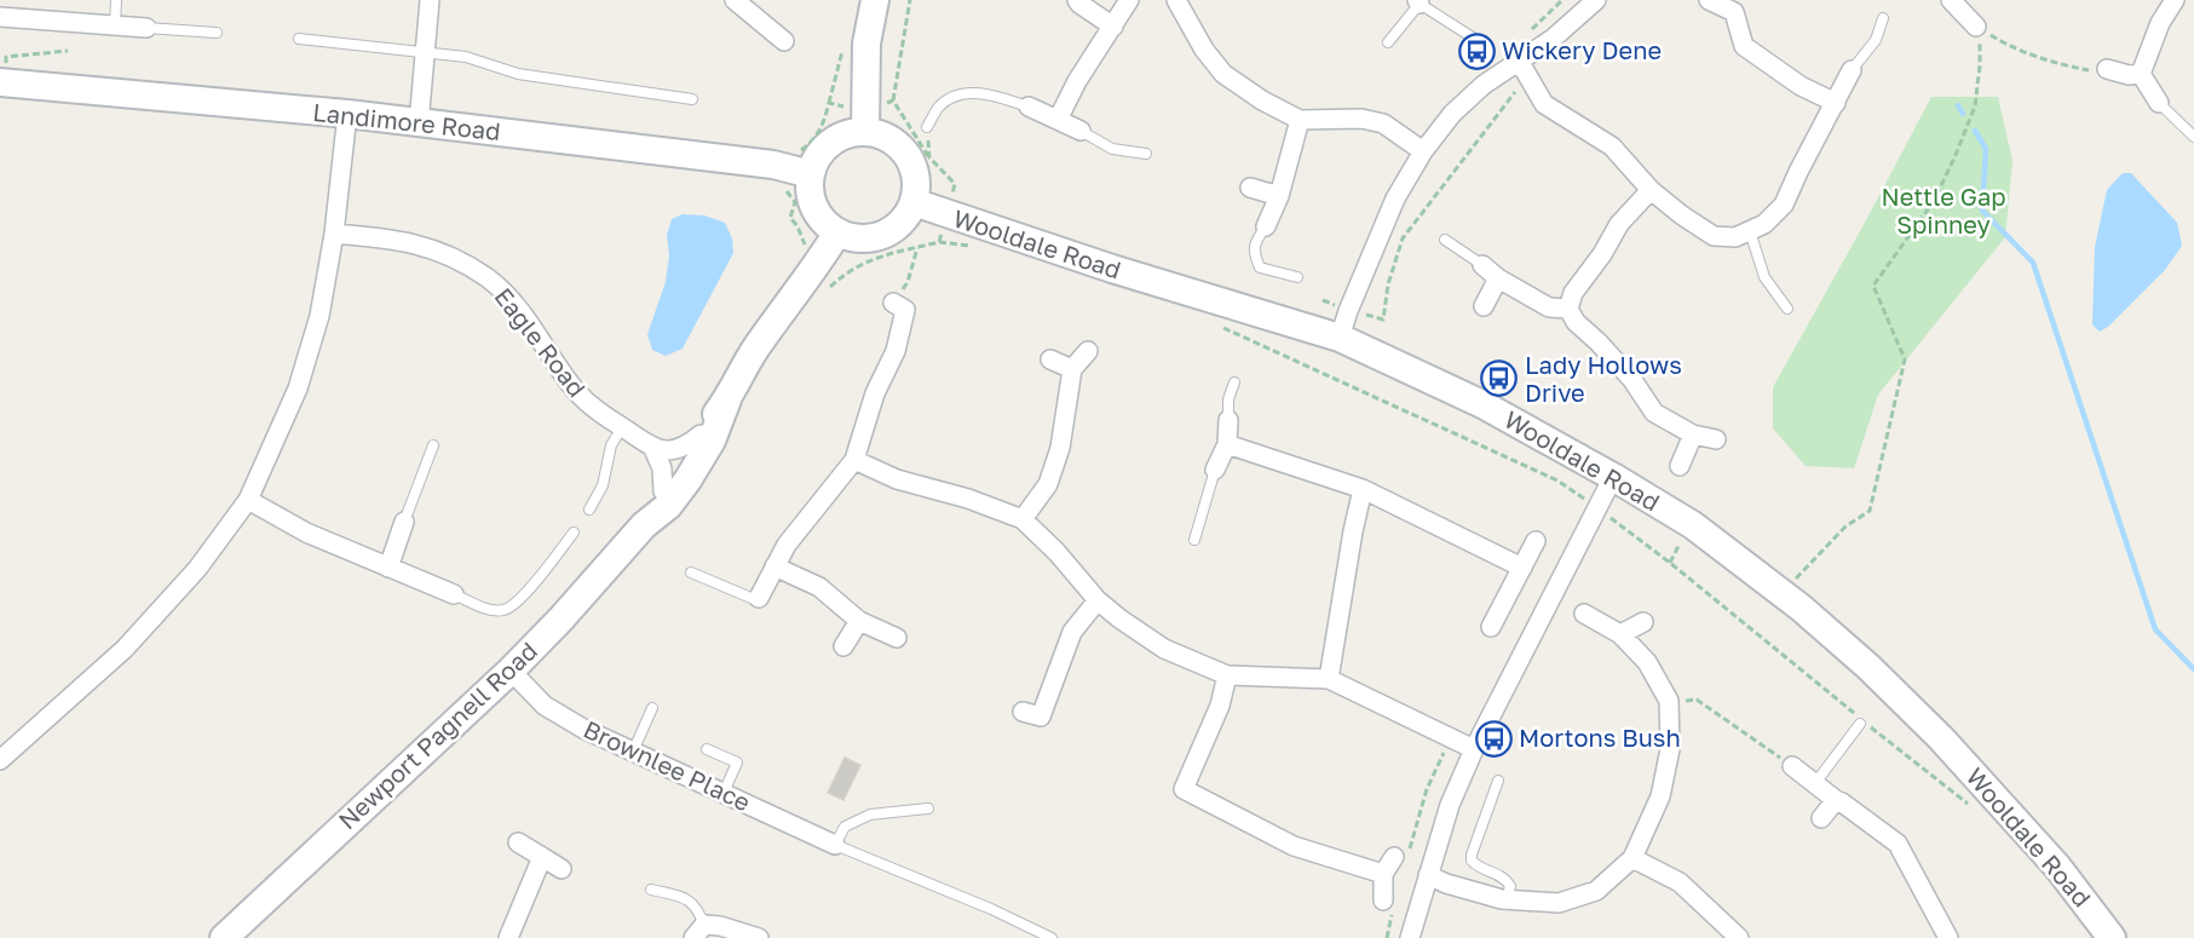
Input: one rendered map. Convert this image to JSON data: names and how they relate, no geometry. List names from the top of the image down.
{
  "streets": {
    "street": [
      "Landimore Road",
      "Wooldale Road",
      "Eagle Road",
      "Newport Pagnell Road",
      "Brownlee Place"
    ]
  },
  "crossings": [
    ["Landimore Road", "Wooldale Road"],
    ["Landimore Road", "Newport Pagnell Road"],
    ["Wooldale Road", "Newport Pagnell Road"],
    ["Newport Pagnell Road", "Brownlee Place"]
  ],
  "parks": ["Nettle Gap Spinney"],
  "places": {
    "bus stop": ["Wickery Dene", "Lady Hollows Drive", "Mortons Bush"]
  }
}
